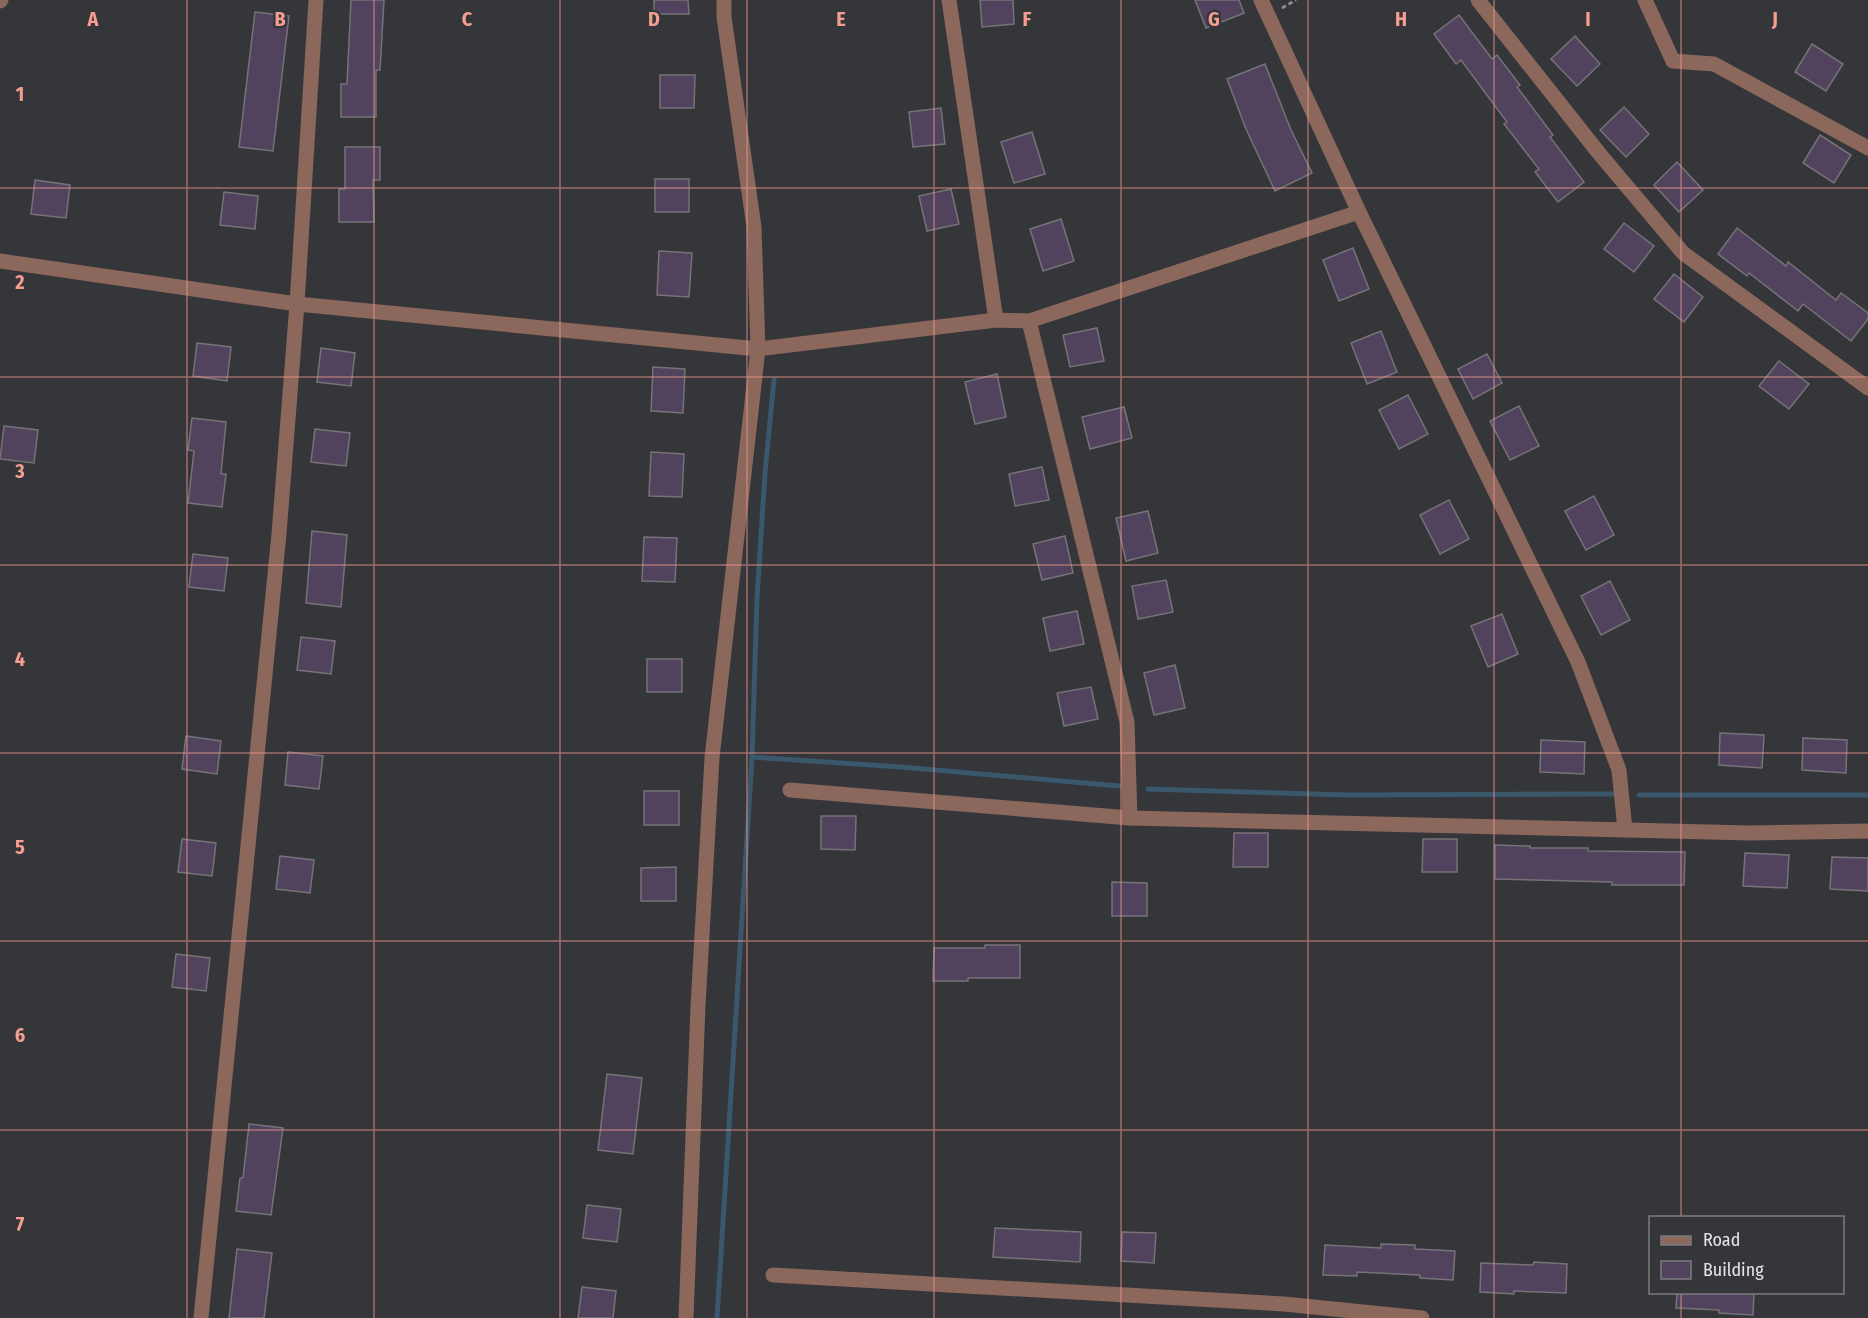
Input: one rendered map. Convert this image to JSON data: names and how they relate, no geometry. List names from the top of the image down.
{
  "legend": ["Road", "Building"],
  "grid": {
    "columns": [
      "A",
      "B",
      "C",
      "D",
      "E",
      "F",
      "G",
      "H",
      "I",
      "J"
    ],
    "rows": [
      "1",
      "2",
      "3",
      "4",
      "5",
      "6",
      "7"
    ]
  }
}
